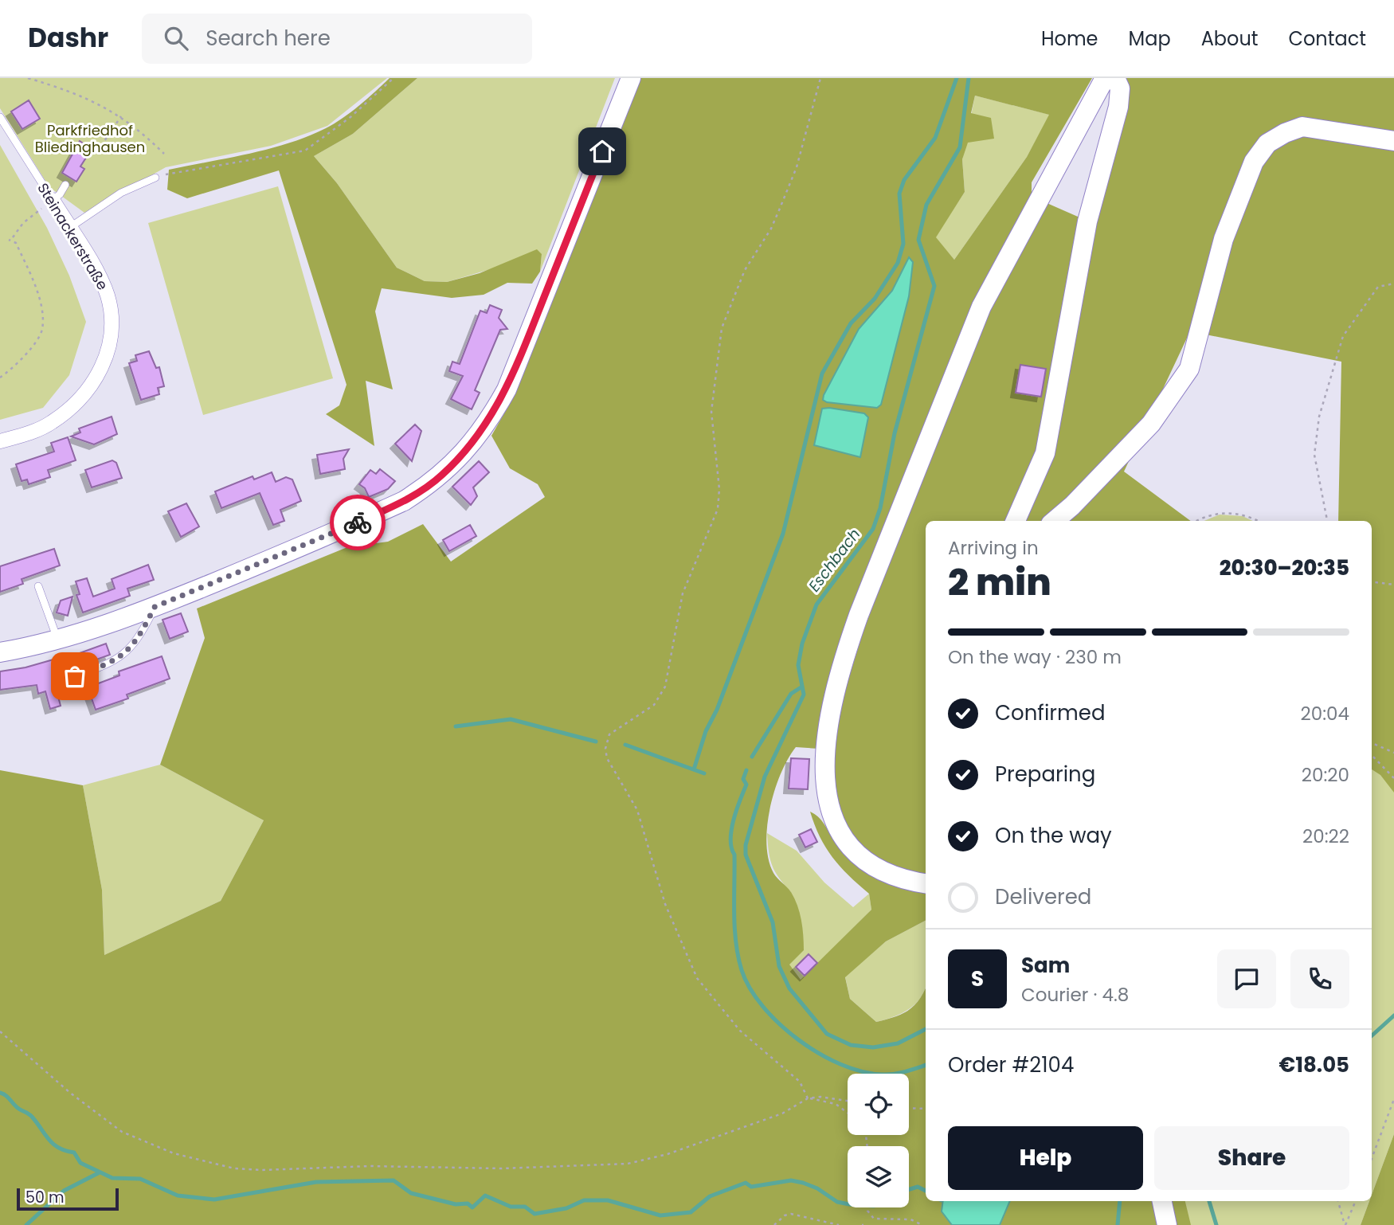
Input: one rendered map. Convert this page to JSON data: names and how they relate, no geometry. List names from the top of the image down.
{
  "streets": {
    "street": ["Steinackerstraße"]
  },
  "water": ["Eschbach"],
  "parks": ["Parkfriedhof Bliedinghausen"],
  "scale_bar": "50 m",
  "page": {
    "header": "Dashr",
    "search": "Search here",
    "nav": [
      "Home",
      "Map",
      "About",
      "Contact"
    ],
    "heading": ["2 min", "Arriving in", "20:30–20:35"],
    "panel": [
      "Sam",
      "Courier · 4.8",
      "Order #2104",
      "€18.05"
    ],
    "bar": "On the way · 230 m",
    "list": [
      ["Confirmed", "20:04"],
      ["Preparing", "20:20"],
      ["On the way", "20:22"],
      "Delivered"
    ],
    "round": "S",
    "buttons": ["Help", "Share"],
    "scale": "50 m"
  }
}
